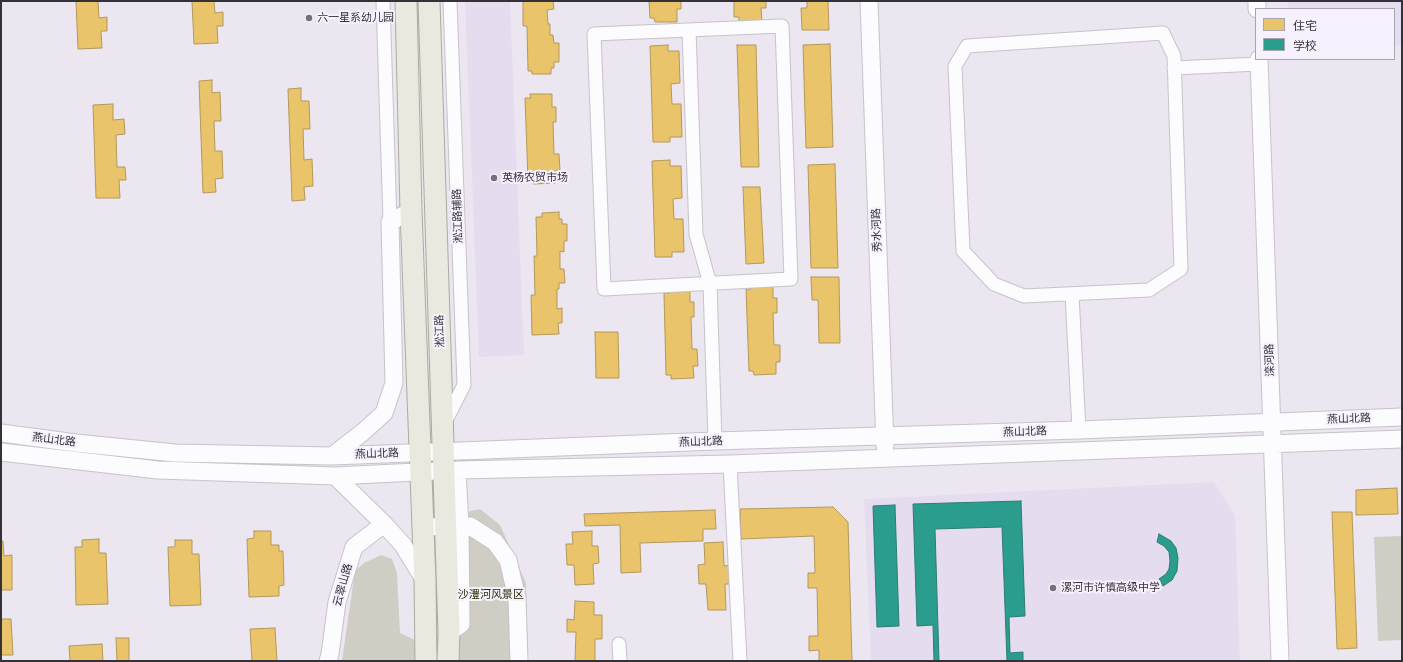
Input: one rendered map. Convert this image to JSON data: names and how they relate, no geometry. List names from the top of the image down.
{
  "streets": {
    "main road": ["淞江路"],
    "street": [
      "淞江路辅路",
      "秀水河路",
      "滦河路",
      "燕山北路",
      "云翠山路"
    ]
  },
  "crossings": [
    ["淞江路辅路", "淞江路"],
    ["秀水河路", "燕山北路"],
    ["淞江路", "燕山北路"],
    ["滦河路", "燕山北路"]
  ],
  "parks": ["沙澧河风景区"],
  "places": ["六一星系幼儿园", "英杨农贸市场", "漯河市许慎高级中学"],
  "legend": ["住宅", "学校"]
}
